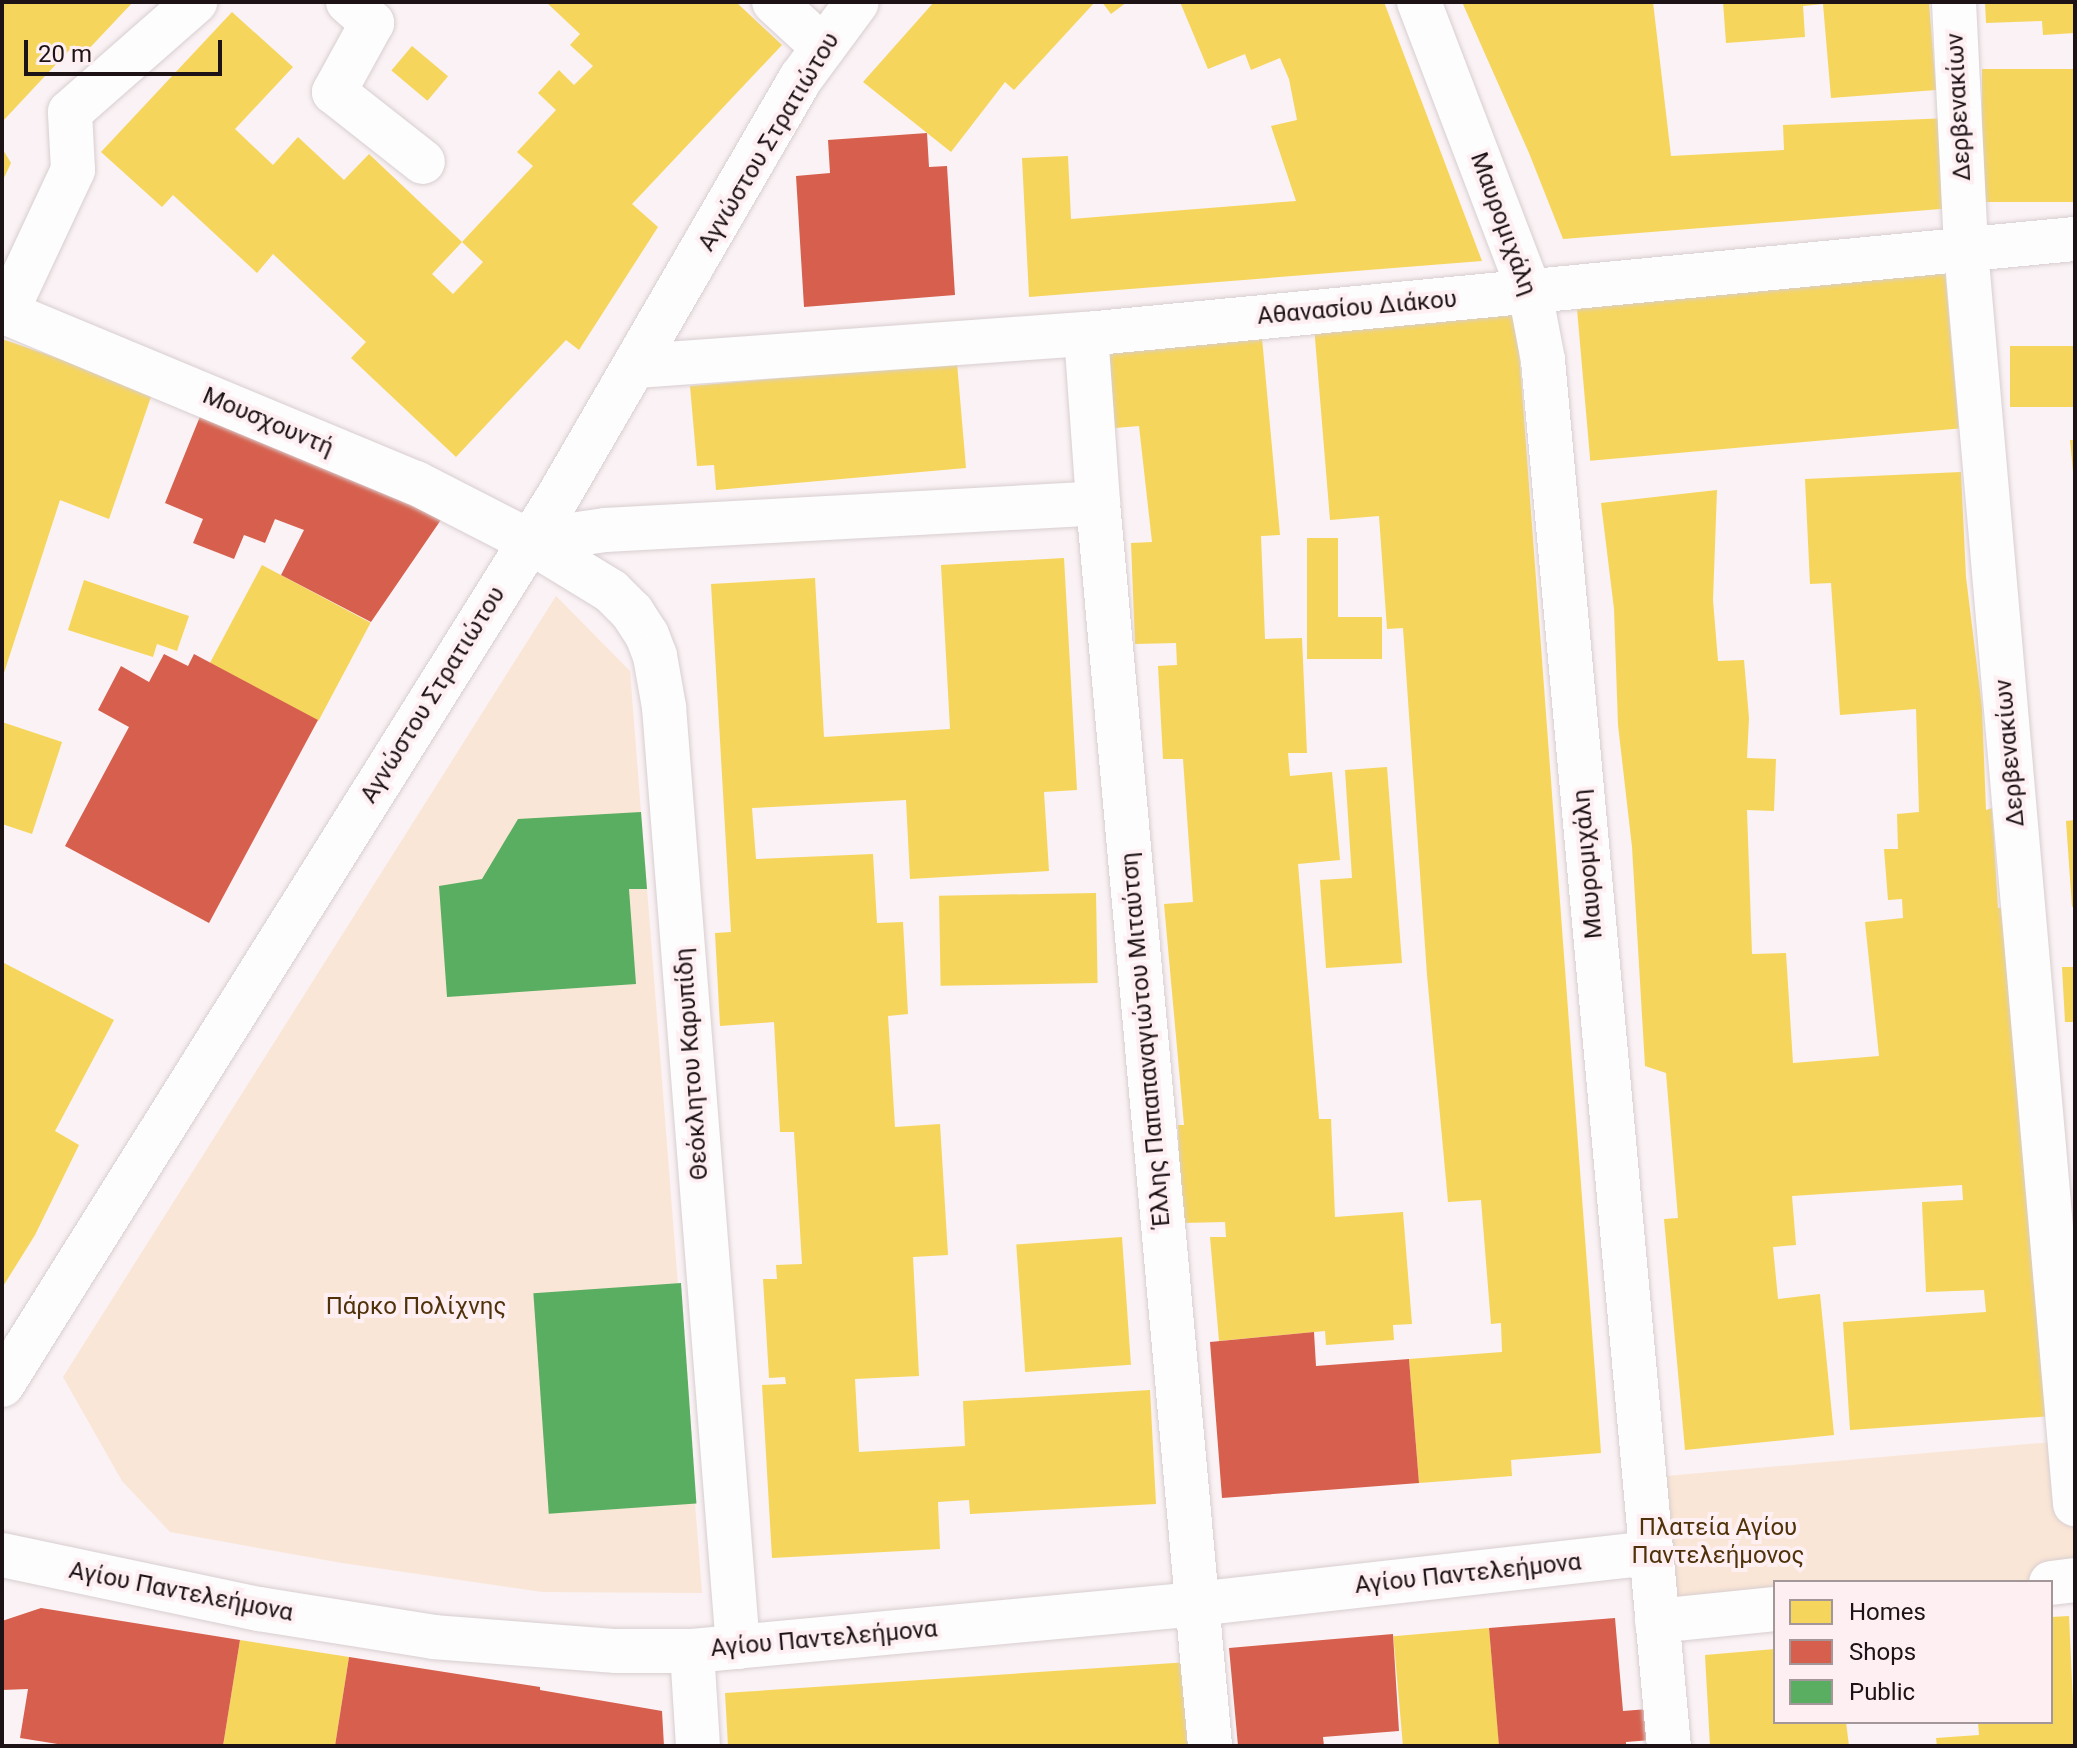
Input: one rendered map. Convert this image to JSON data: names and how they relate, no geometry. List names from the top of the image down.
{
  "streets": {
    "street": [
      "Δερβενακίων",
      "Αγνώστου Στρατιώτου",
      "Μαυρομιχάλη",
      "Αθανασίου Διάκου",
      "Μουσχουντή",
      "Έλλης Παπαπαναγιώτου Μιταύτση",
      "Θεόκλητου Καρυπίδη",
      "Αγίου Παντελεήμονα"
    ]
  },
  "crossings": [
    ["Δερβενακίων", "Αθανασίου Διάκου"],
    ["Αγνώστου Στρατιώτου", "Αθανασίου Διάκου"],
    ["Αγνώστου Στρατιώτου", "Μουσχουντή"],
    ["Αγνώστου Στρατιώτου", "Θεόκλητου Καρυπίδη"],
    ["Μαυρομιχάλη", "Αθανασίου Διάκου"],
    ["Μαυρομιχάλη", "Αγίου Παντελεήμονα"],
    ["Αθανασίου Διάκου", "Έλλης Παπαπαναγιώτου Μιταύτση"],
    ["Μουσχουντή", "Θεόκλητου Καρυπίδη"],
    ["Έλλης Παπαπαναγιώτου Μιταύτση", "Αγίου Παντελεήμονα"],
    ["Θεόκλητου Καρυπίδη", "Αγίου Παντελεήμονα"]
  ],
  "parks": ["Πάρκο Πολίχνης", "Πλατεία Αγίου Παντελεήμονος"],
  "legend": ["Homes", "Shops", "Public"],
  "scale_bar": "20 m"
}
